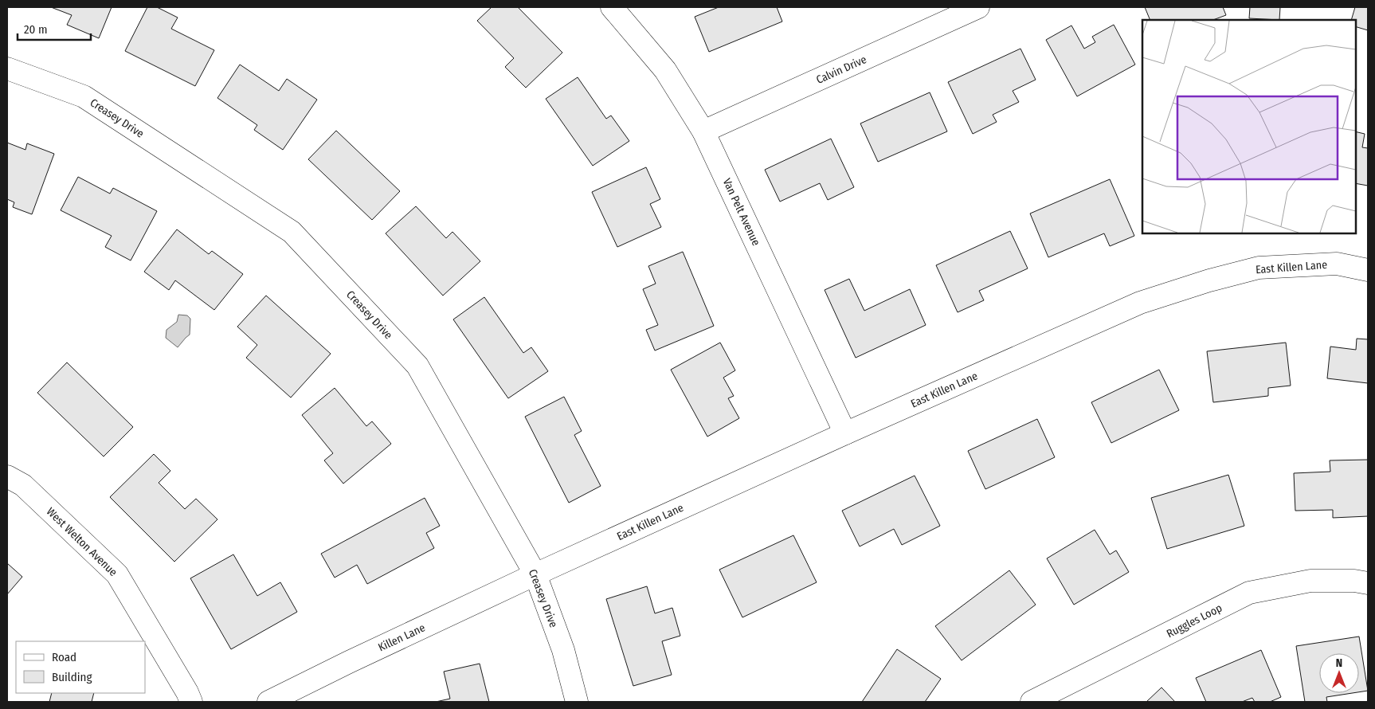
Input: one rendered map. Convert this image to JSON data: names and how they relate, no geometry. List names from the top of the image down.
{
  "streets": {
    "street": [
      "Calvin Drive",
      "Creasey Drive",
      "Van Pelt Avenue",
      "East Killen Lane",
      "West Welton Avenue",
      "Ruggles Loop",
      "Killen Lane"
    ]
  },
  "crossings": [
    ["Calvin Drive", "Van Pelt Avenue"],
    ["Creasey Drive", "East Killen Lane"],
    ["Creasey Drive", "Killen Lane"],
    ["Van Pelt Avenue", "East Killen Lane"],
    ["East Killen Lane", "Killen Lane"]
  ],
  "legend": ["Road", "Building"],
  "scale_bar": "20 m",
  "north": "top"
}
